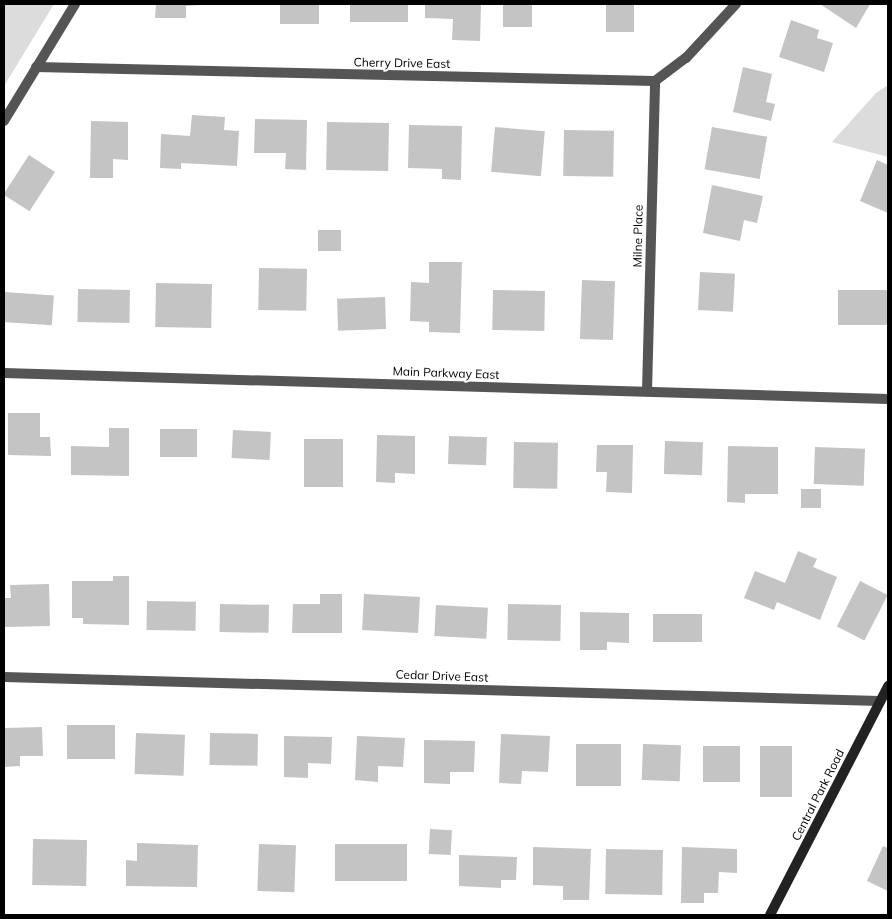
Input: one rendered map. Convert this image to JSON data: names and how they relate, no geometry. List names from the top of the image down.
{
  "streets": {
    "street": [
      "Cherry Drive East",
      "Milne Place",
      "Main Parkway East",
      "Cedar Drive East",
      "Central Park Road"
    ]
  },
  "crossings": [
    ["Cherry Drive East", "Milne Place"],
    ["Milne Place", "Main Parkway East"],
    ["Cedar Drive East", "Central Park Road"]
  ]
}
